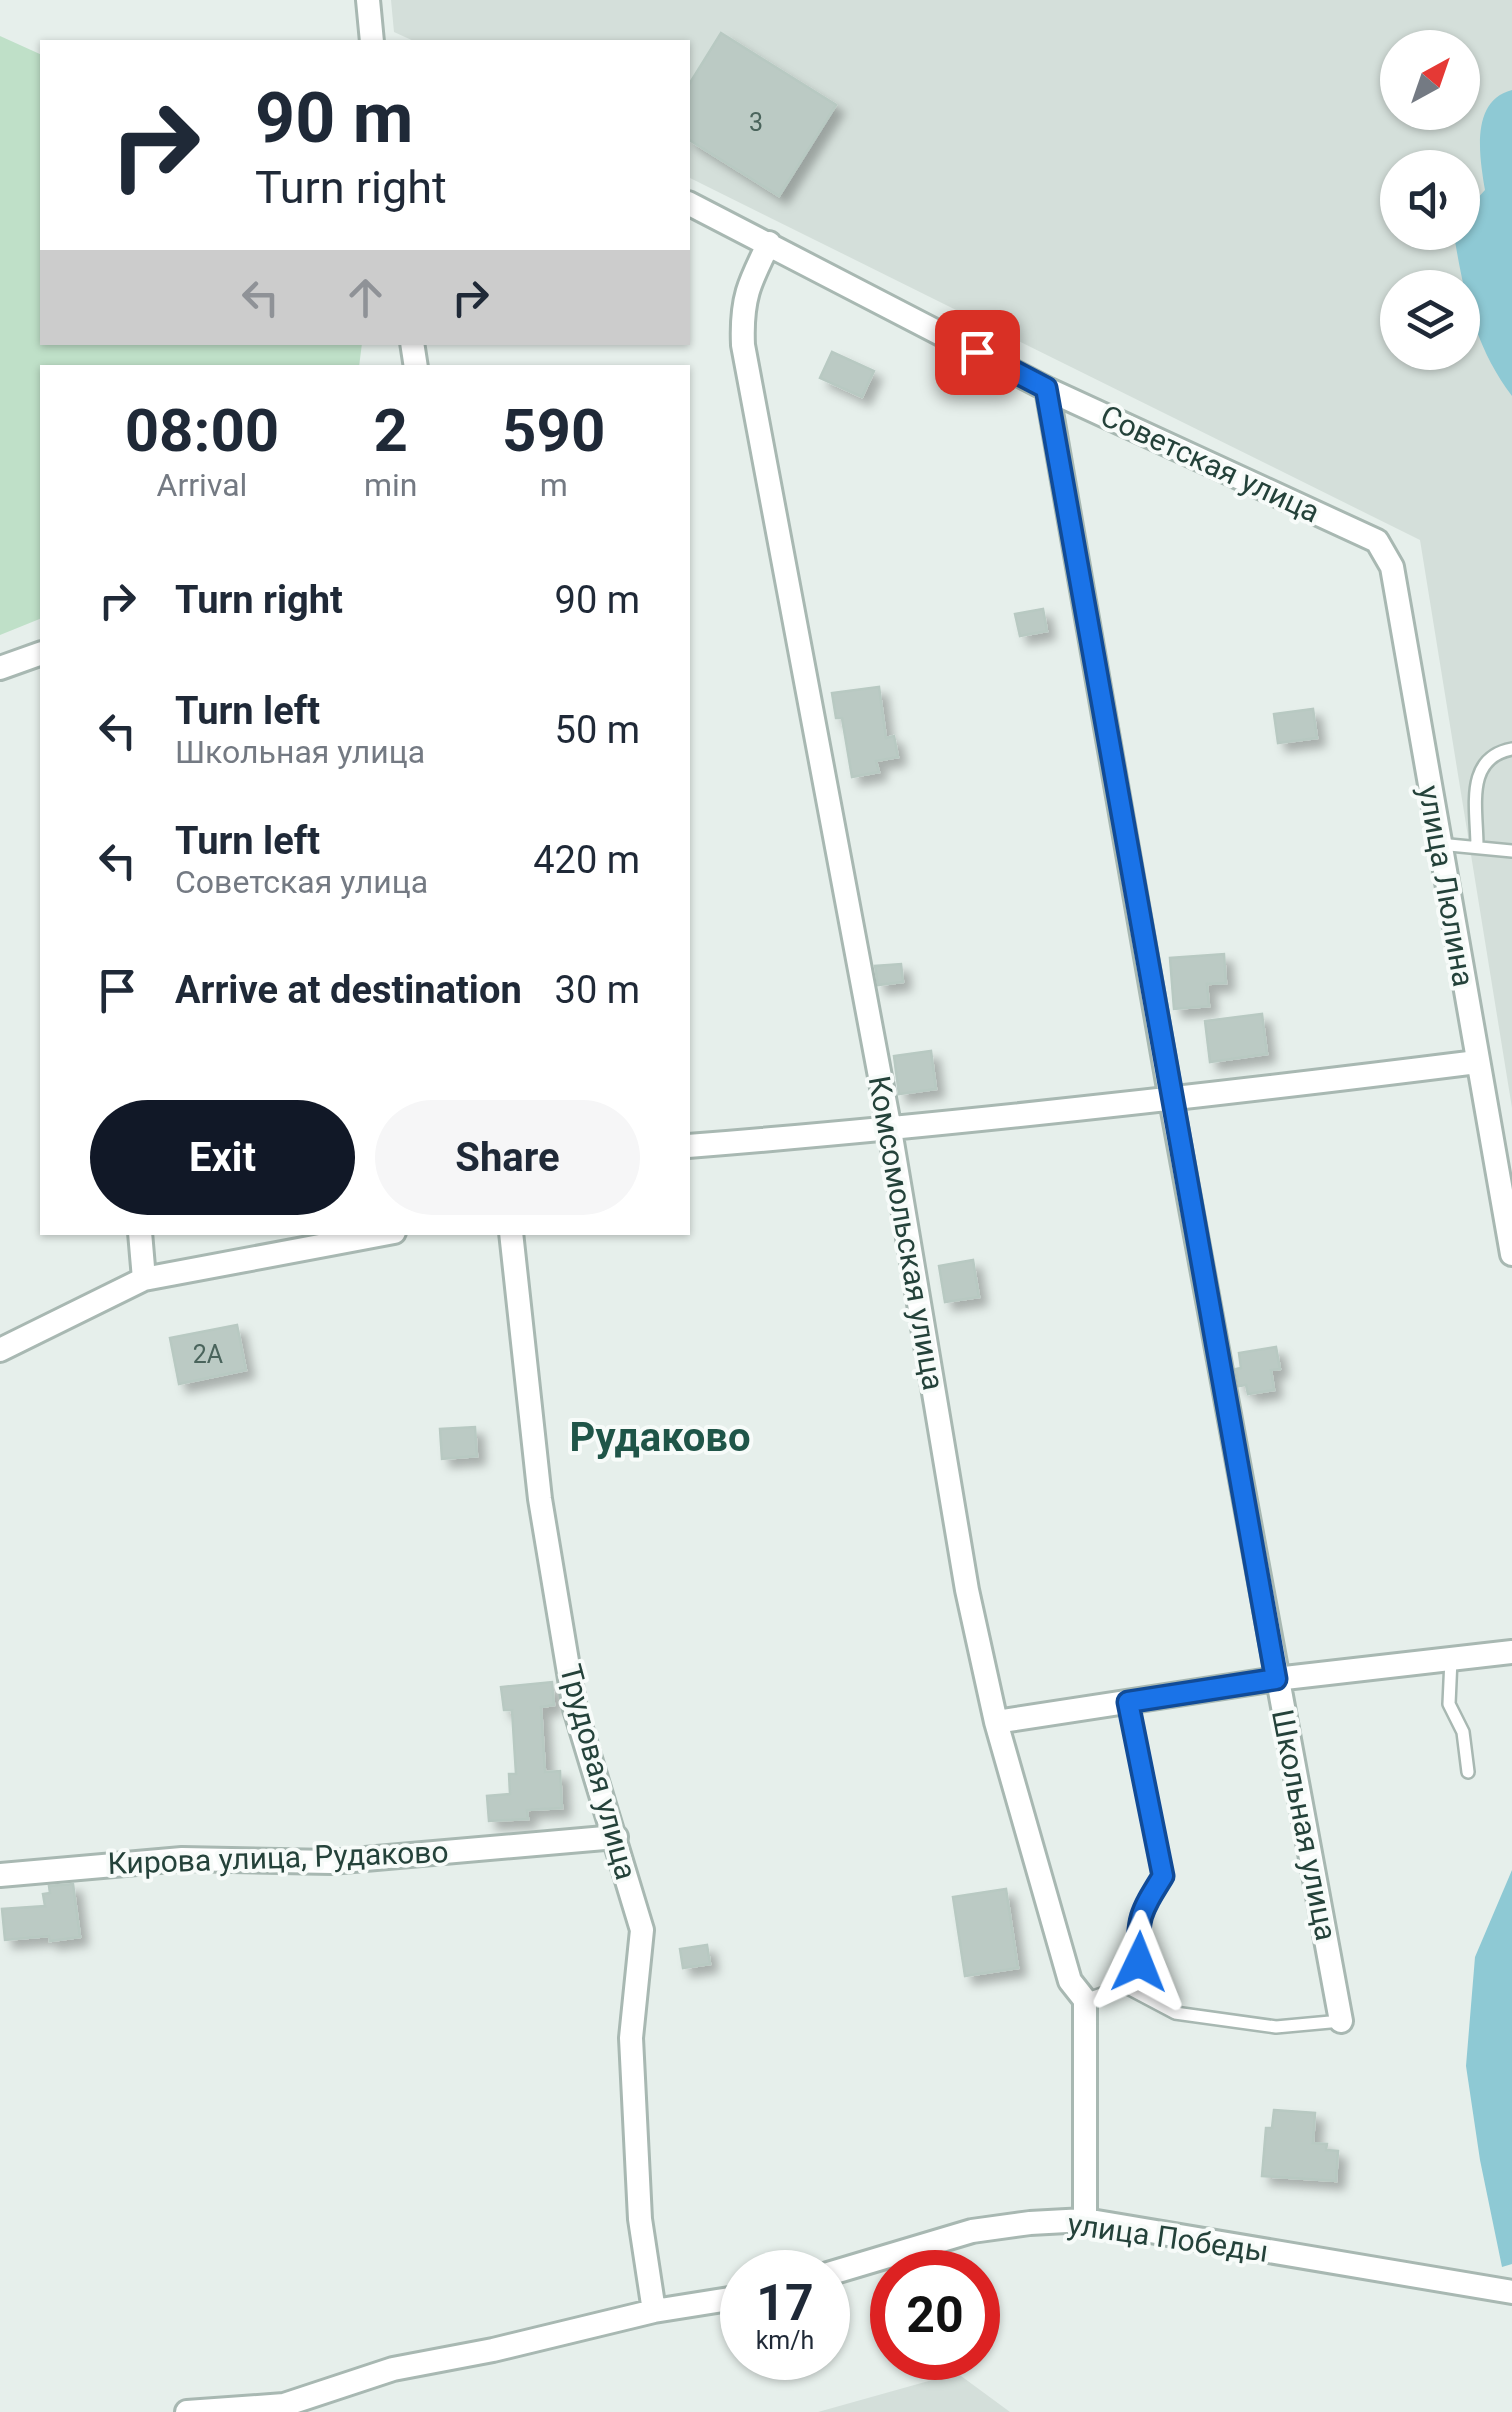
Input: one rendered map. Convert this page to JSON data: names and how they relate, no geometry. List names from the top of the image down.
{
  "streets": {
    "street": [
      "Советская улица",
      "улица Люлина",
      "Комсомольская улица",
      "Трудовая улица",
      "Школьная улица",
      "Кирова улица, Рудаково",
      "улица Победы"
    ]
  },
  "crossings": [
    ["Советская улица", "улица Люлина"],
    ["Советская улица", "Комсомольская улица"],
    ["Советская улица", "Школьная улица"],
    ["Комсомольская улица", "улица Победы"],
    ["Трудовая улица", "Кирова улица, Рудаково"]
  ],
  "districts": ["Рудаково"],
  "house_numbers": ["3", "2А"],
  "north": "top right",
  "page": {
    "turn": ["90 m", "Turn right"],
    "eta": [
      "08:00",
      "Arrival",
      "2",
      "min",
      "590",
      "m"
    ],
    "list": [
      {
        "name": "Turn right",
        "value": "90 m"
      },
      {
        "name": "Turn left",
        "note": "Школьная улица",
        "value": "50 m"
      },
      {
        "name": "Turn left",
        "note": "Советская улица",
        "value": "420 m"
      },
      {
        "name": "Arrive at destination",
        "value": "30 m"
      }
    ],
    "buttons": ["Exit", "Share"],
    "speed": "17 km/h",
    "limit": "20"
  }
}
